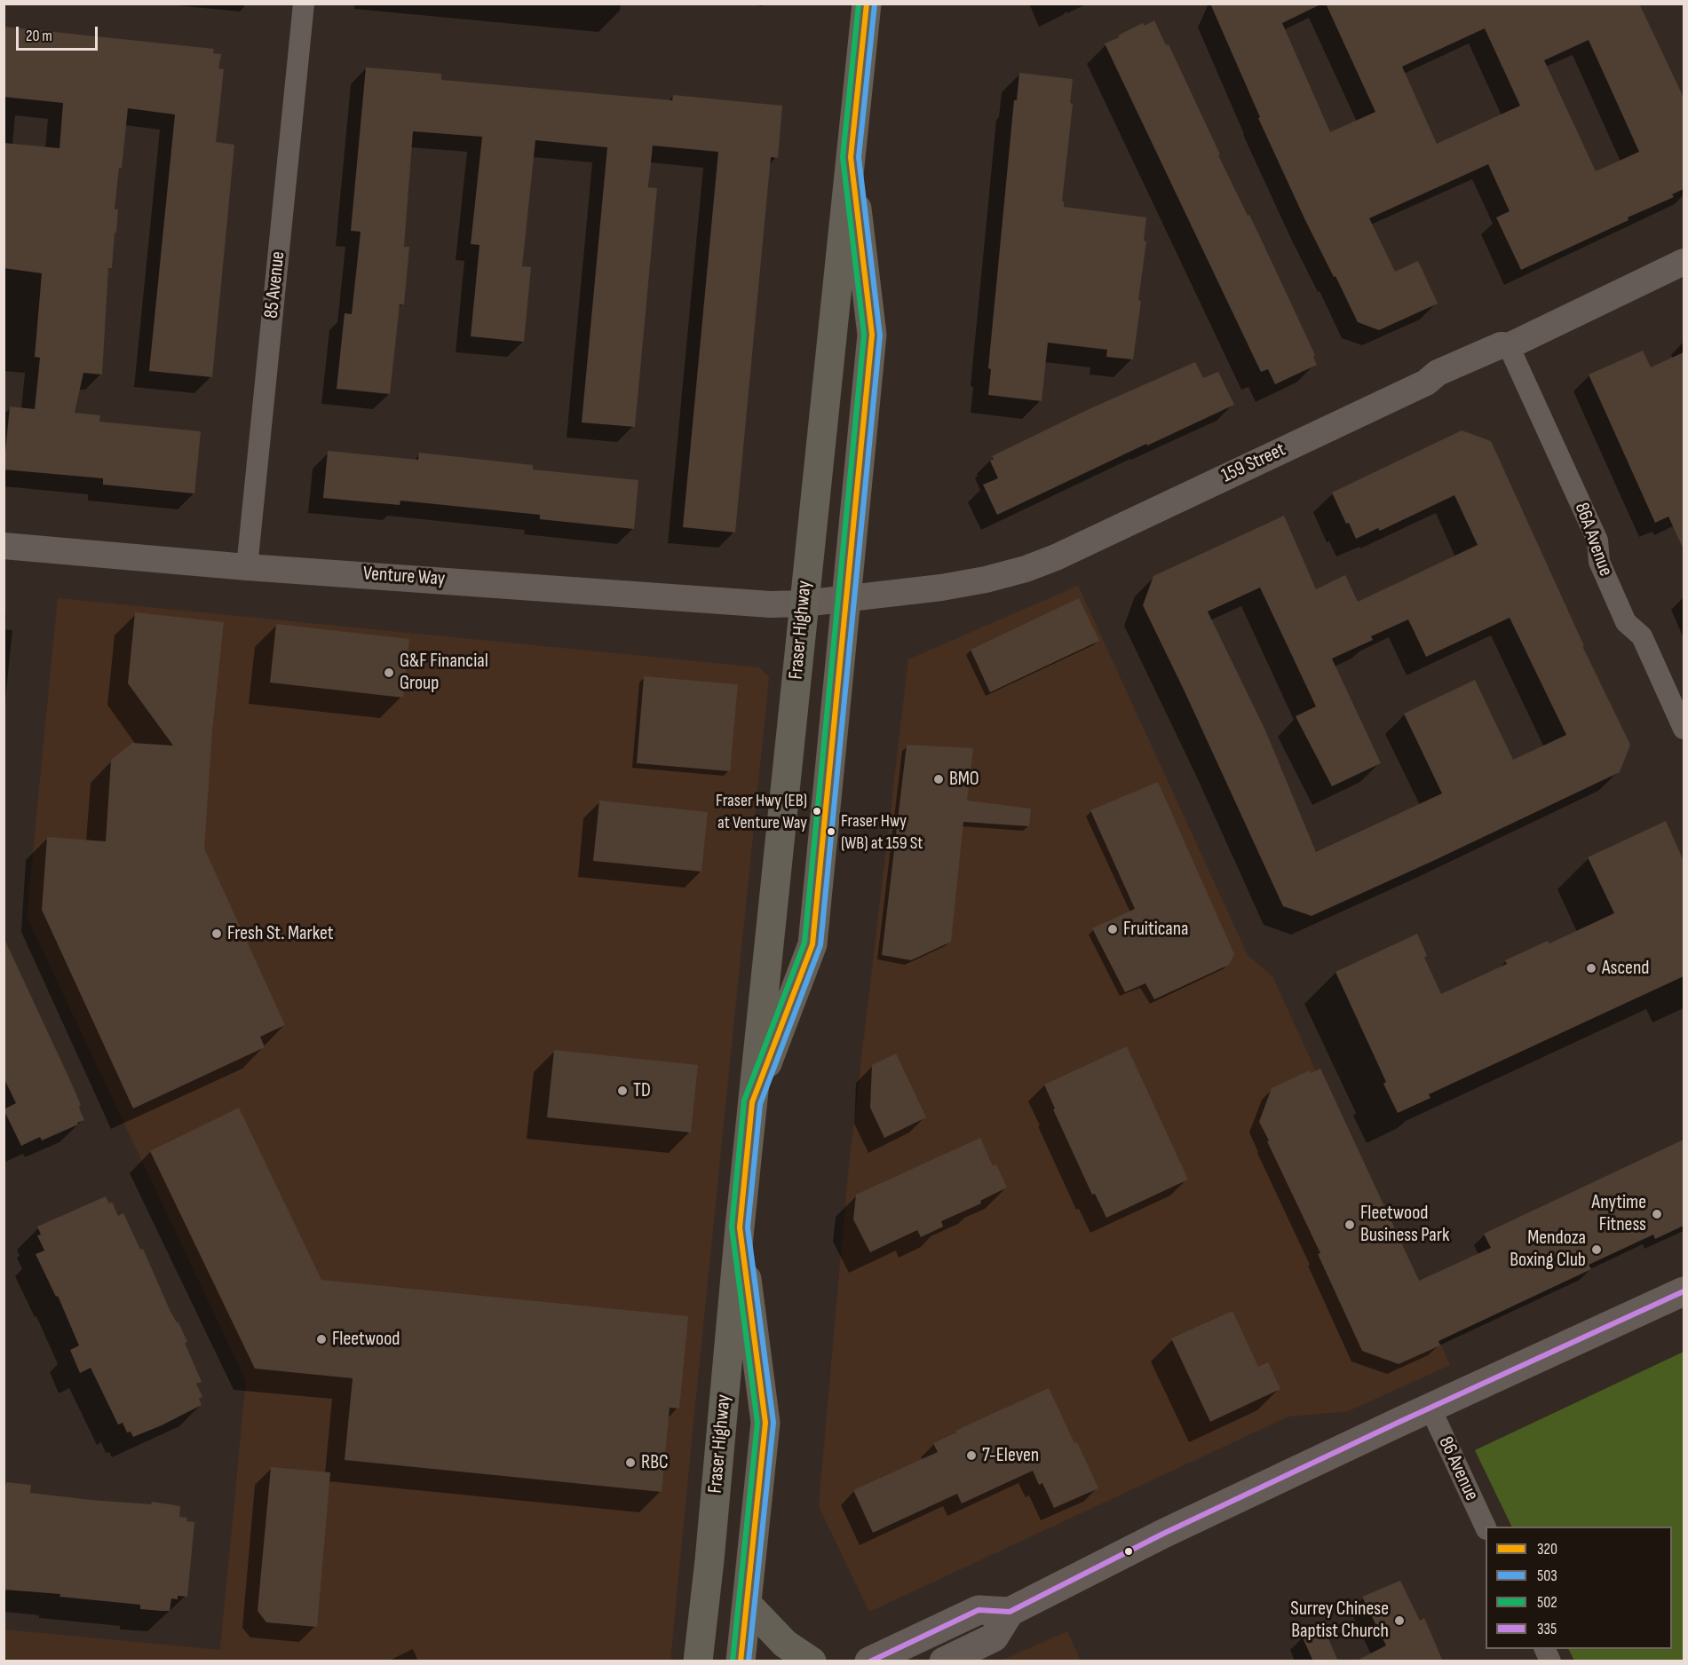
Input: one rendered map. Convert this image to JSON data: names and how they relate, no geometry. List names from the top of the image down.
{
  "streets": {
    "main road": ["Fraser Highway"],
    "street": [
      "85 Avenue",
      "159 Street",
      "86A Avenue",
      "Venture Way",
      "86 Avenue"
    ]
  },
  "crossings": [
    ["85 Avenue", "Venture Way"],
    ["159 Street", "86A Avenue"],
    ["159 Street", "Venture Way"],
    ["159 Street", "Fraser Highway"],
    ["Venture Way", "Fraser Highway"]
  ],
  "places": [
    "G&F Financial Group",
    "BMO",
    "Fraser Hwy (EB) at Venture Way",
    "Fraser Hwy (WB) at 159 St",
    "Fruiticana",
    "Fresh St. Market",
    "Ascend",
    "TD",
    "Anytime Fitness",
    "Fleetwood Business Park",
    "Mendoza Boxing Club",
    "Fleetwood",
    "7-Eleven",
    "RBC",
    "Surrey Chinese Baptist Church"
  ],
  "lines": [
    "transit line 320",
    "transit line 502",
    "transit line 503",
    "transit line 335"
  ],
  "legend": [
    "320",
    "503",
    "502",
    "335"
  ],
  "scale_bar": "20 m"
}
